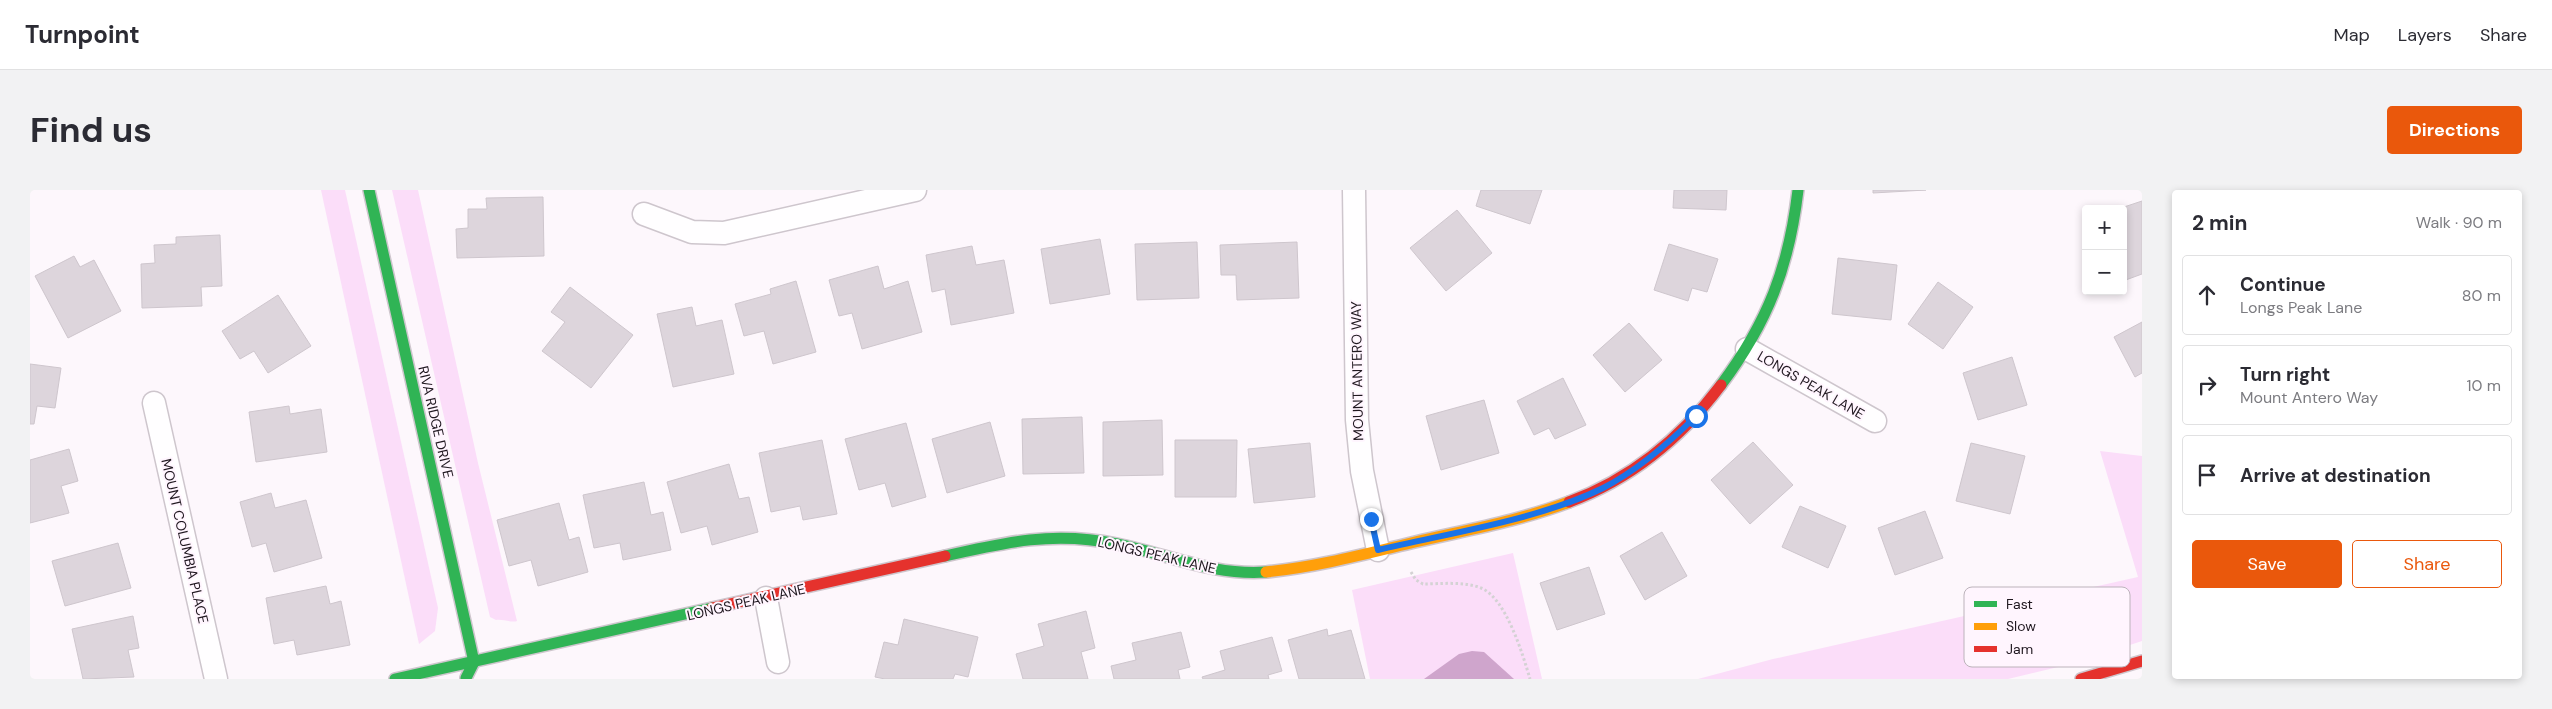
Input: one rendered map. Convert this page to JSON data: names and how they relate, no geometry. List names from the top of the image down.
{
  "streets": {
    "street": [
      "MOUNT ANTERO WAY",
      "LONGS PEAK LANE",
      "RIVA RIDGE DRIVE",
      "MOUNT COLUMBIA PLACE"
    ]
  },
  "crossings": [
    ["MOUNT ANTERO WAY", "LONGS PEAK LANE"],
    ["LONGS PEAK LANE", "RIVA RIDGE DRIVE"]
  ],
  "legend": ["Fast", "Slow", "Jam"],
  "page": {
    "header": "Turnpoint",
    "nav": ["Map", "Layers", "Share"],
    "buttons": [
      "Directions",
      ["Save", "Share"]
    ],
    "title": "Find us",
    "heading": ["2 min", "Walk · 90 m"],
    "map_buttons": ["+", "−"],
    "list": [
      ["Continue", "Longs Peak Lane", "80 m"],
      ["Turn right", "Mount Antero Way", "10 m"],
      "Arrive at destination"
    ]
  }
}
